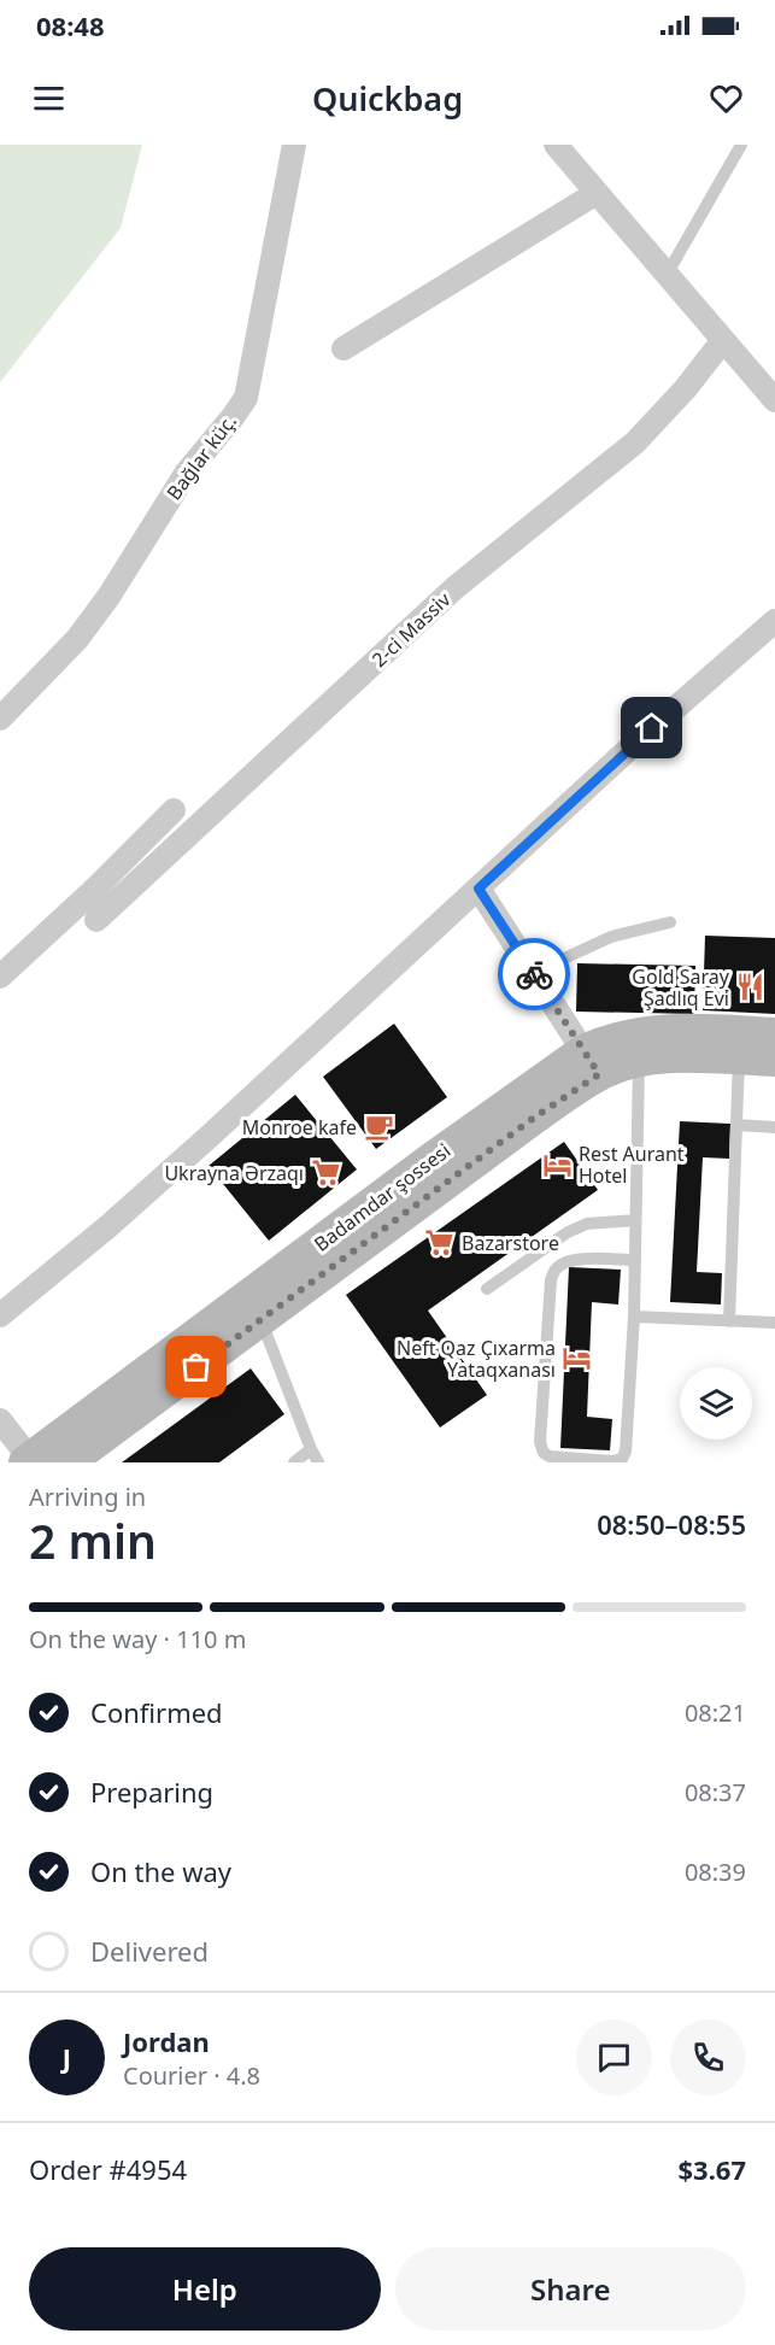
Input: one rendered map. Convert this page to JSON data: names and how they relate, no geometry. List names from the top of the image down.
{
  "streets": {
    "main road": ["Badamdar şossesi"],
    "street": ["Bağlar küç.", "2-ci Massiv"]
  },
  "places": {
    "restaurant": ["Gold Saray Şadlıq Evi"],
    "cafe": ["Monroe kafe"],
    "hotel": ["Rest Aurant Hotel", "Neft Qaz Çıxarma Yataqxanası"],
    "supermarket": ["Ukrayna Ərzaqı", "Bazarstore"]
  },
  "page": {
    "status": "08:48",
    "header": "Quickbag",
    "heading": ["2 min", "Arriving in", "08:50–08:55"],
    "panel": [
      "Jordan",
      "Courier · 4.8",
      "Order #4954",
      "$3.67"
    ],
    "bar": "On the way · 110 m",
    "list": [
      ["Confirmed", "08:21"],
      ["Preparing", "08:37"],
      ["On the way", "08:39"],
      "Delivered"
    ],
    "round": "J",
    "buttons": ["Help", "Share"]
  }
}
